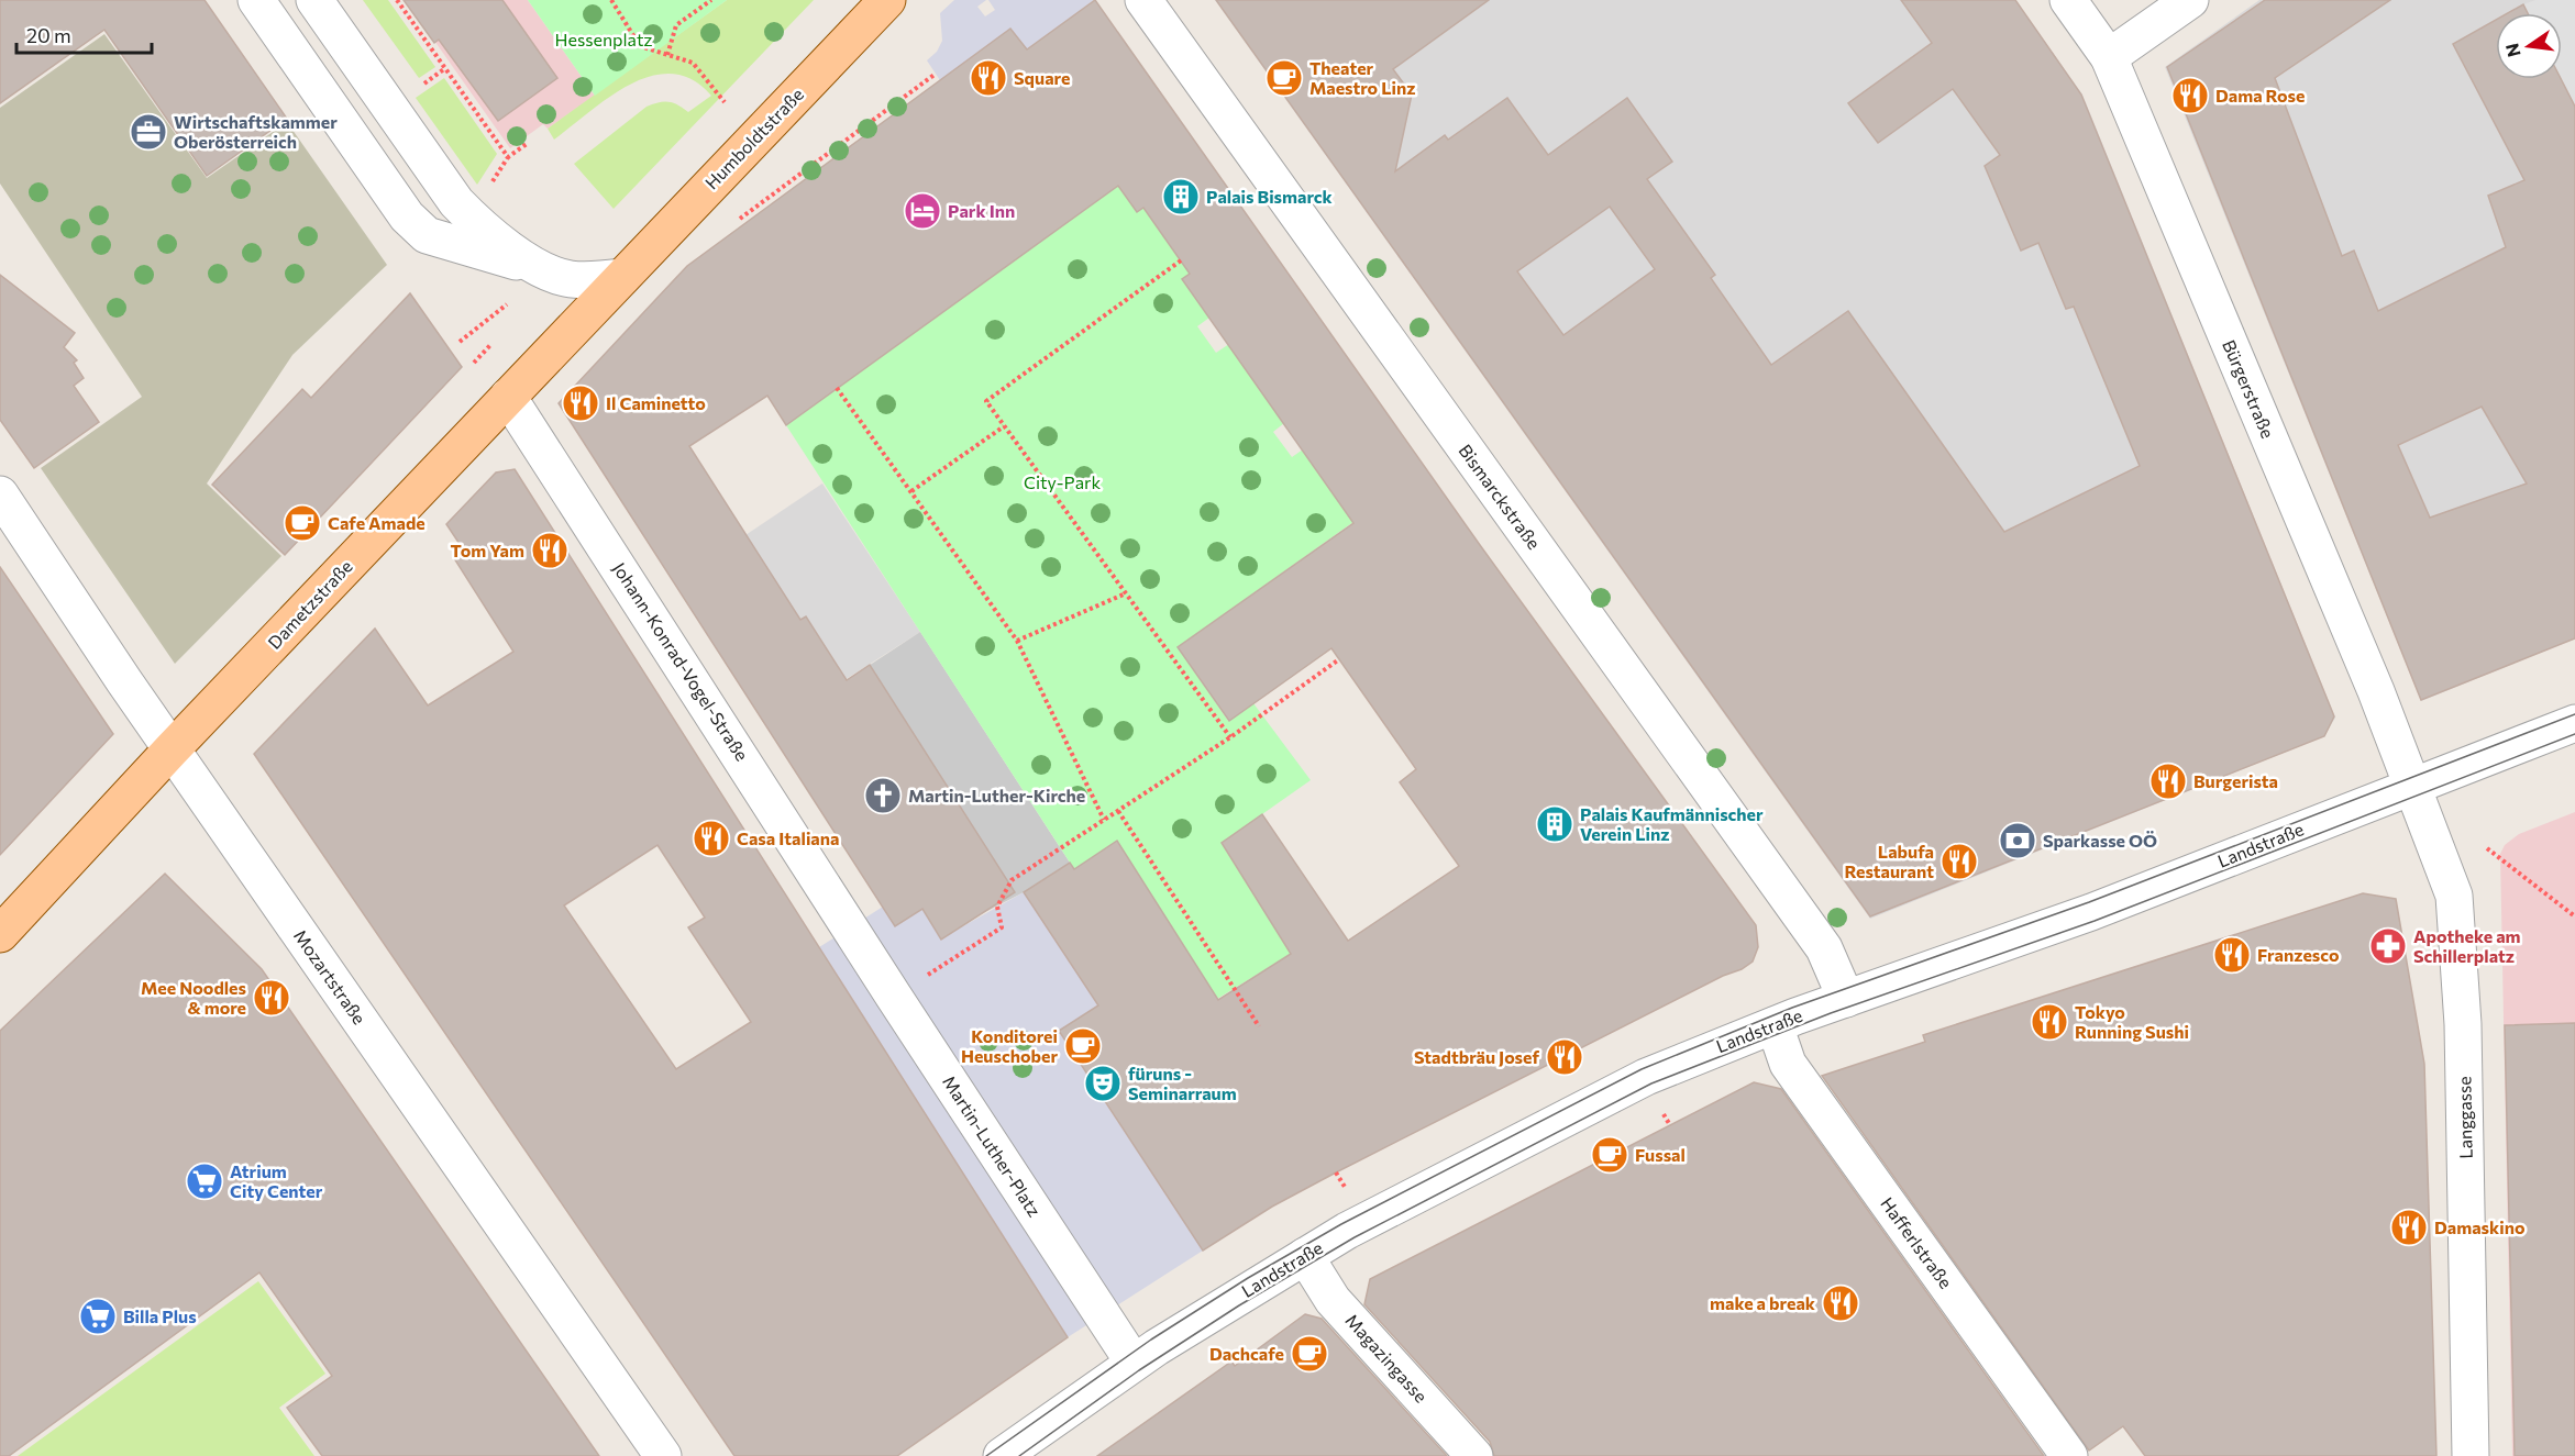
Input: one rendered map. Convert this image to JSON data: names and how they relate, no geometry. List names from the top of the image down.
{
  "streets": {
    "main road": ["Humboldtstraße", "Dametzstraße"],
    "street": [
      "Bürgerstraße",
      "Bismarckstraße",
      "Johann-Konrad-Vogel-Straße",
      "Landstraße",
      "Mozartstraße",
      "Langgasse",
      "Martin-Luther-Platz",
      "Hafferlstraße",
      "Magazingasse"
    ]
  },
  "crossings": [
    ["Humboldtstraße", "Dametzstraße"],
    ["Bürgerstraße", "Landstraße"],
    ["Bürgerstraße", "Langgasse"],
    ["Bismarckstraße", "Landstraße"],
    ["Dametzstraße", "Johann-Konrad-Vogel-Straße"],
    ["Dametzstraße", "Mozartstraße"],
    ["Johann-Konrad-Vogel-Straße", "Martin-Luther-Platz"],
    ["Landstraße", "Langgasse"],
    ["Landstraße", "Martin-Luther-Platz"],
    ["Landstraße", "Hafferlstraße"],
    ["Landstraße", "Magazingasse"]
  ],
  "parks": ["Hessenplatz", "City-Park"],
  "places": {
    "restaurant": [
      "Square",
      "Dama Rose",
      "Il Caminetto",
      "Tom Yam",
      "Burgerista",
      "Casa Italiana",
      "Labufa Restaurant",
      "Franzesco",
      "Mee Noodles & more",
      "Tokyo Running Sushi",
      "Stadtbräu Josef",
      "Damaskino",
      "make a break"
    ],
    "cafe": [
      "Theater Maestro Linz",
      "Cafe Amade",
      "Konditorei Heuschober",
      "Fussal",
      "Dachcafe"
    ],
    "office": ["Wirtschaftskammer Oberösterreich"],
    "building": ["Palais Bismarck", "Palais Kaufmännischer Verein Linz"],
    "hotel": ["Park Inn"],
    "church": ["Martin-Luther-Kirche"],
    "bank": ["Sparkasse OÖ"],
    "pharmacy": ["Apotheke am Schillerplatz"],
    "theatre": ["füruns - Seminarraum"],
    "supermarket": ["Atrium City Center", "Billa Plus"]
  },
  "scale_bar": "20 m",
  "north": "left"
}
